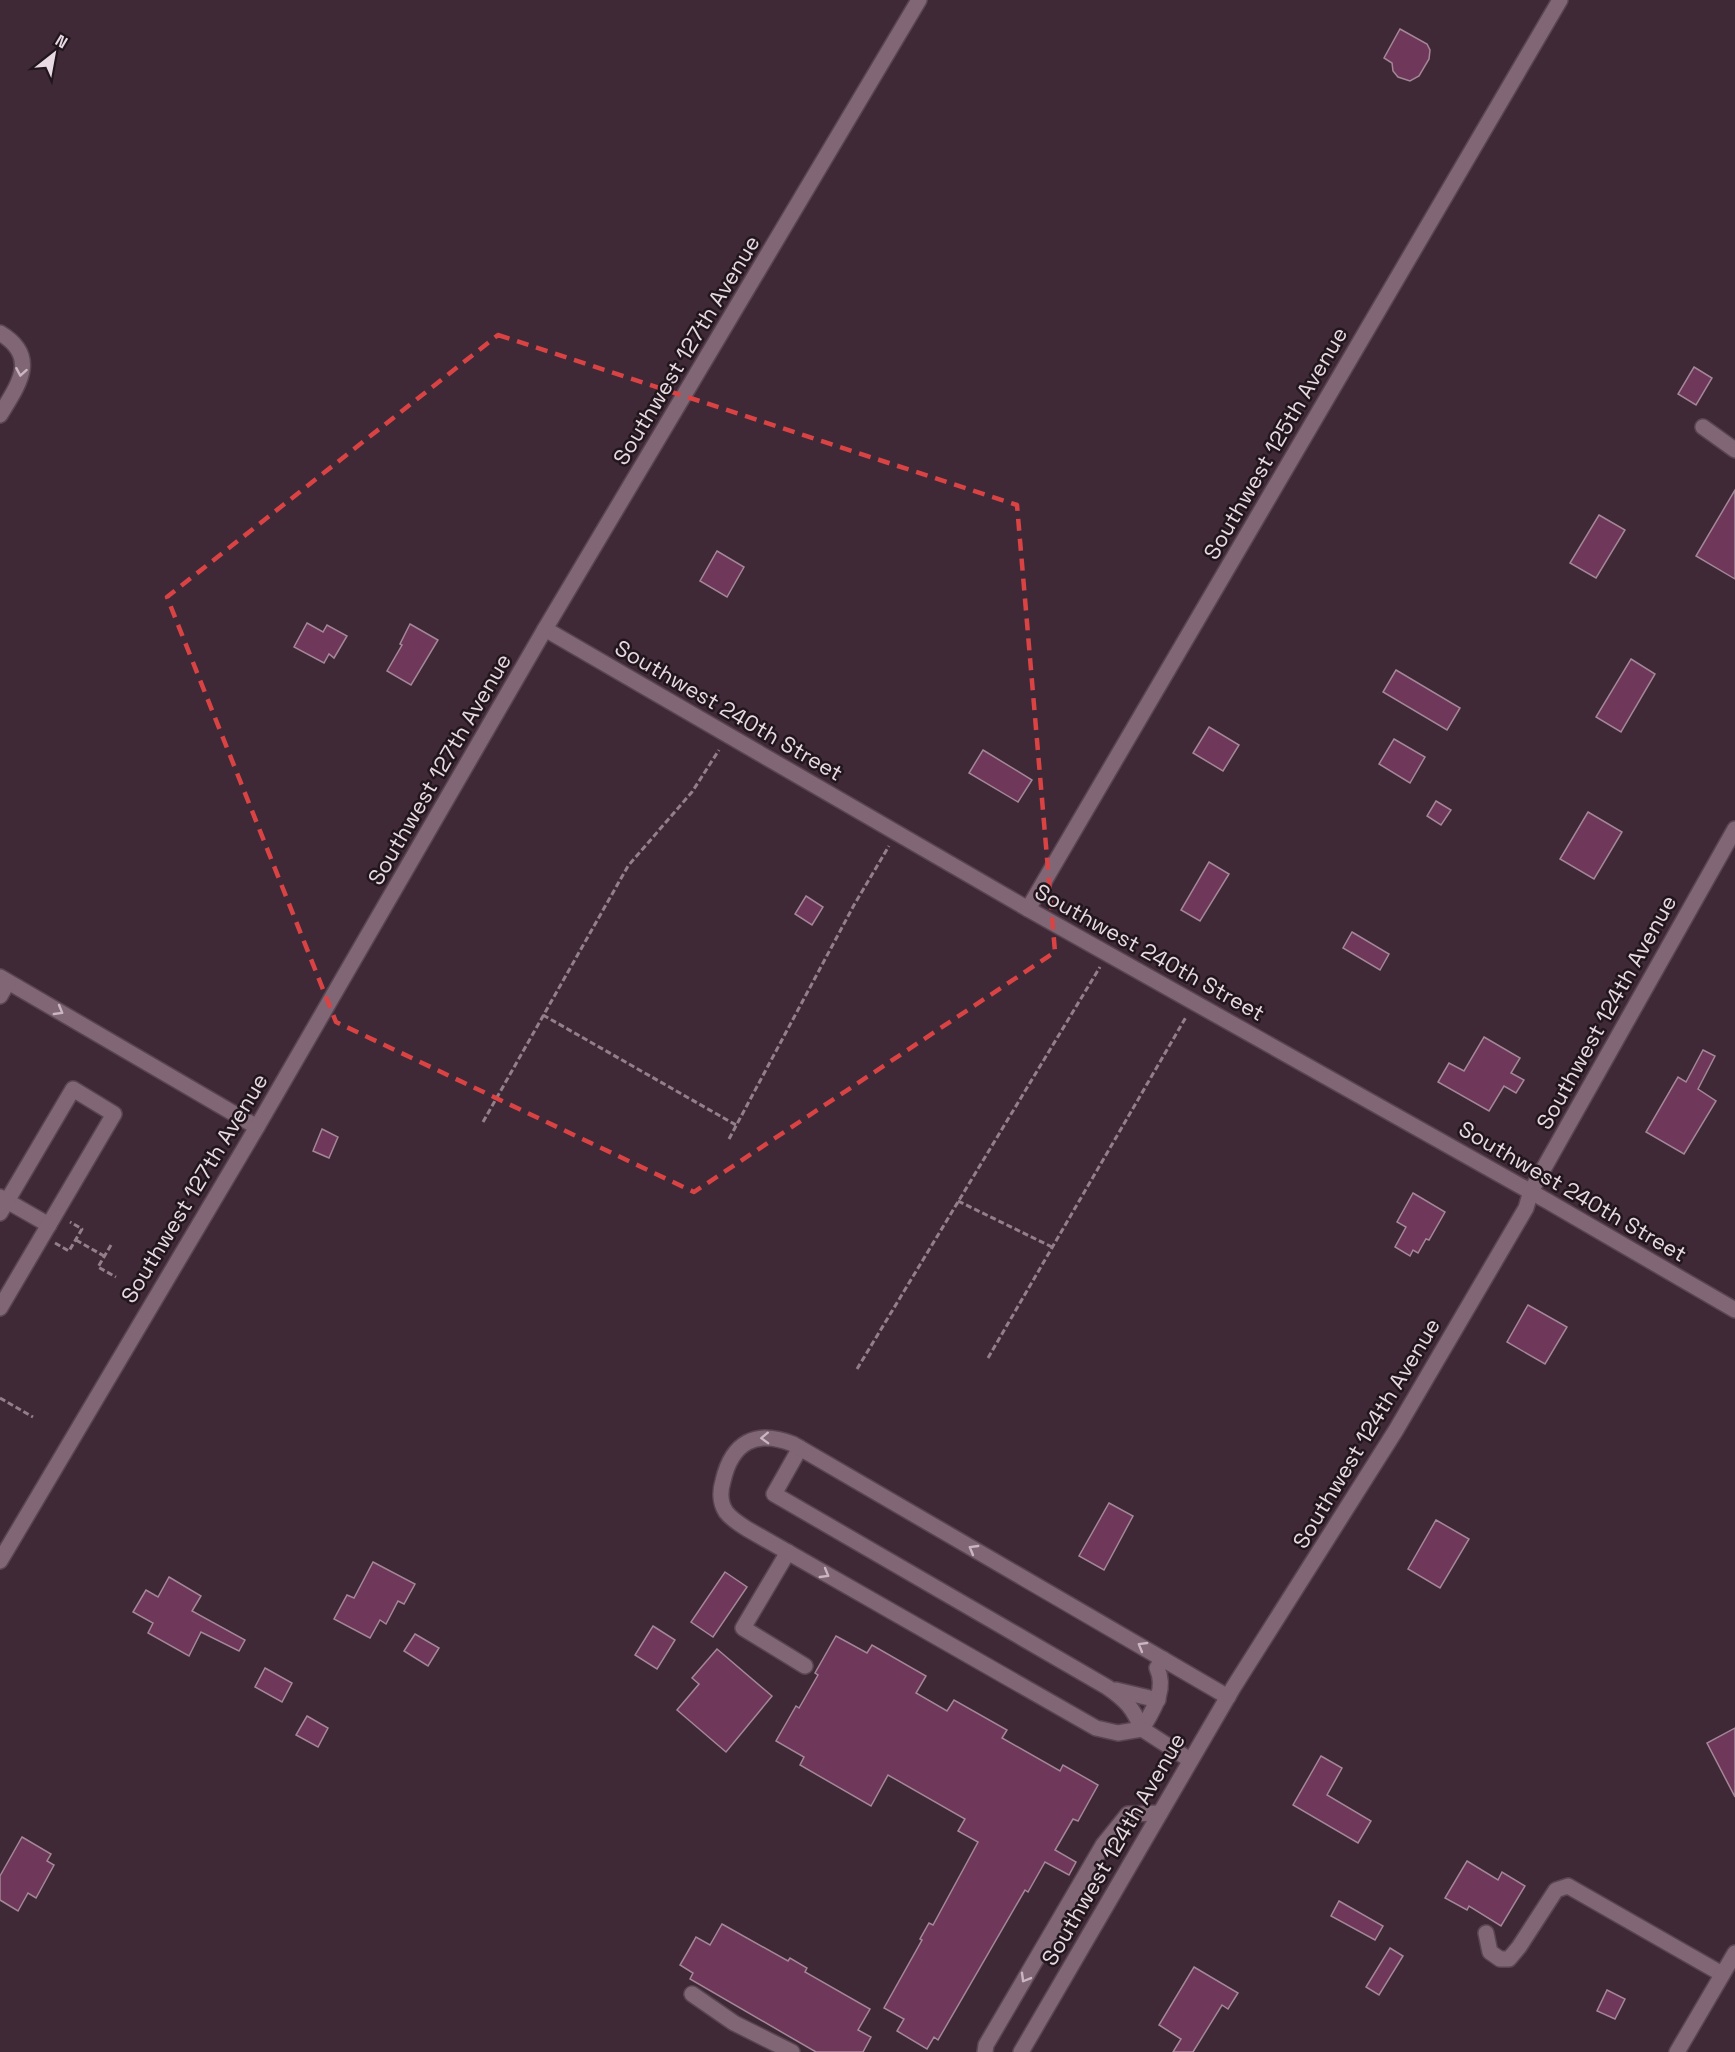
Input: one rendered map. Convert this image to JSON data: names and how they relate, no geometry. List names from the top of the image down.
{
  "streets": {
    "street": [
      "Southwest 127th Avenue",
      "Southwest 125th Avenue",
      "Southwest 240th Street",
      "Southwest 124th Avenue"
    ]
  },
  "crossings": [
    ["Southwest 127th Avenue", "Southwest 240th Street"],
    ["Southwest 125th Avenue", "Southwest 240th Street"],
    ["Southwest 240th Street", "Southwest 124th Avenue"]
  ],
  "north": "top right"
}
